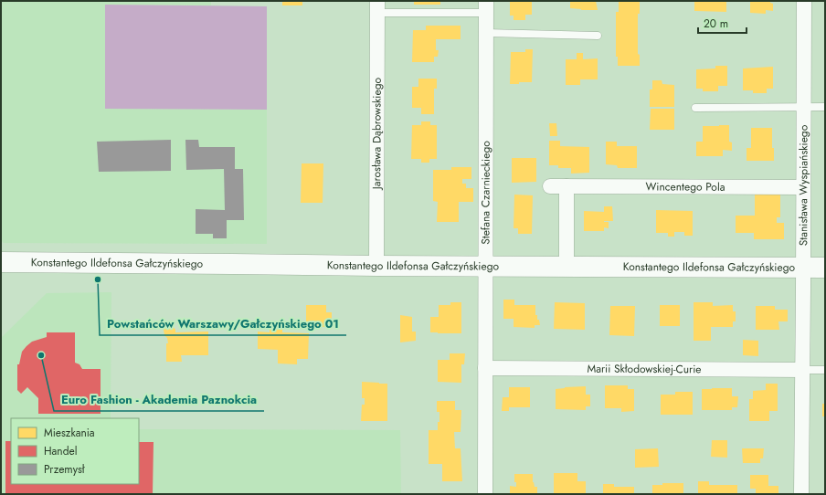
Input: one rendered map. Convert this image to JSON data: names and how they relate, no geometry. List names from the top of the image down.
{
  "streets": {
    "street": [
      "Jarosława Dąbrowskiego",
      "Stanisława Wyspiańskiego",
      "Wincentego Pola",
      "Stefana Czarnieckiego",
      "Konstantego Ildefonsa Gałczyńskiego",
      "Marii Skłodowskiej-Curie"
    ]
  },
  "crossings": [
    ["Jarosława Dąbrowskiego", "Konstantego Ildefonsa Gałczyńskiego"],
    ["Stanisława Wyspiańskiego", "Wincentego Pola"],
    ["Stanisława Wyspiańskiego", "Konstantego Ildefonsa Gałczyńskiego"],
    ["Stanisława Wyspiańskiego", "Marii Skłodowskiej-Curie"],
    ["Stefana Czarnieckiego", "Konstantego Ildefonsa Gałczyńskiego"],
    ["Stefana Czarnieckiego", "Marii Skłodowskiej-Curie"]
  ],
  "places": ["Powstańców Warszawy/Gałczyńskiego 01", "Euro Fashion - Akademia Paznokcia"],
  "legend": ["Mieszkania", "Handel", "Przemysł"],
  "scale_bar": "20 m"
}
